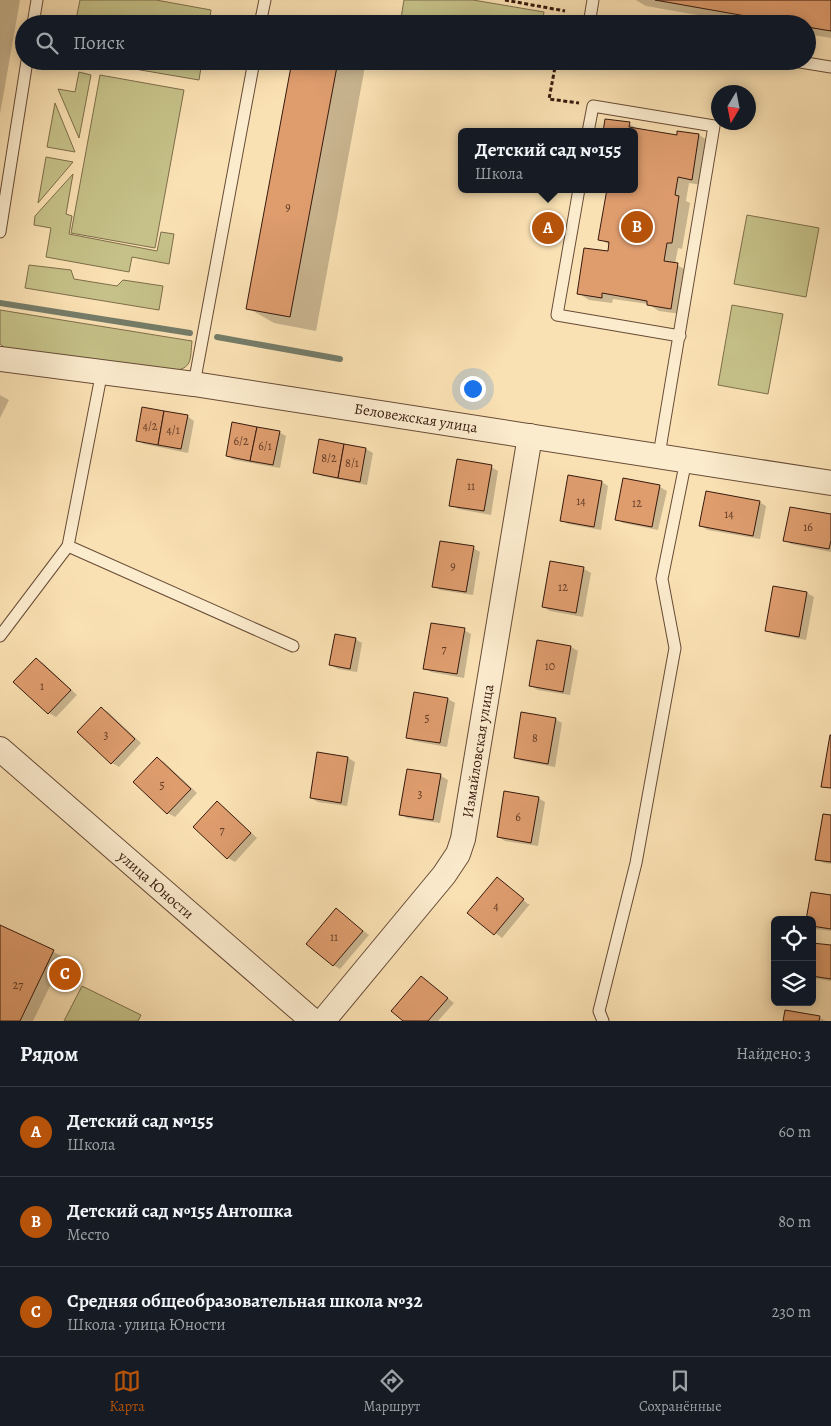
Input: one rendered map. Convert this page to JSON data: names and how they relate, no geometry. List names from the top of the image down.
{
  "streets": {
    "street": ["Беловежская улица", "Измайловская улица", "улица Юности"]
  },
  "crossings": [
    ["Беловежская улица", "Измайловская улица"]
  ],
  "house_numbers": [
    "9",
    "4/2",
    "4/1",
    "6/2",
    "6/1",
    "8/2",
    "8/1",
    "11",
    "14",
    "12",
    "14",
    "16",
    "9",
    "12",
    "7",
    "10",
    "1",
    "5",
    "3",
    "8",
    "5",
    "3",
    "6",
    "7",
    "4",
    "11",
    "27"
  ],
  "north": "bottom",
  "page": {
    "search": "Поиск",
    "popup": ["Детский сад №155", "Школа"],
    "pins": ["B", "A", "C"],
    "heading": ["Рядом", "Найдено: 3"],
    "list": [
      {
        "mark": "A",
        "name": "Детский сад №155",
        "note": "Школа",
        "value": "60 m"
      },
      {
        "mark": "B",
        "name": "Детский сад №155 Антошка",
        "note": "Место",
        "value": "80 m"
      },
      {
        "mark": "C",
        "name": "Средняя общеобразовательная школа №32",
        "note": "Школа · улица Юности",
        "value": "230 m"
      }
    ],
    "nav": ["Карта", "Маршрут", "Сохранённые"]
  }
}
